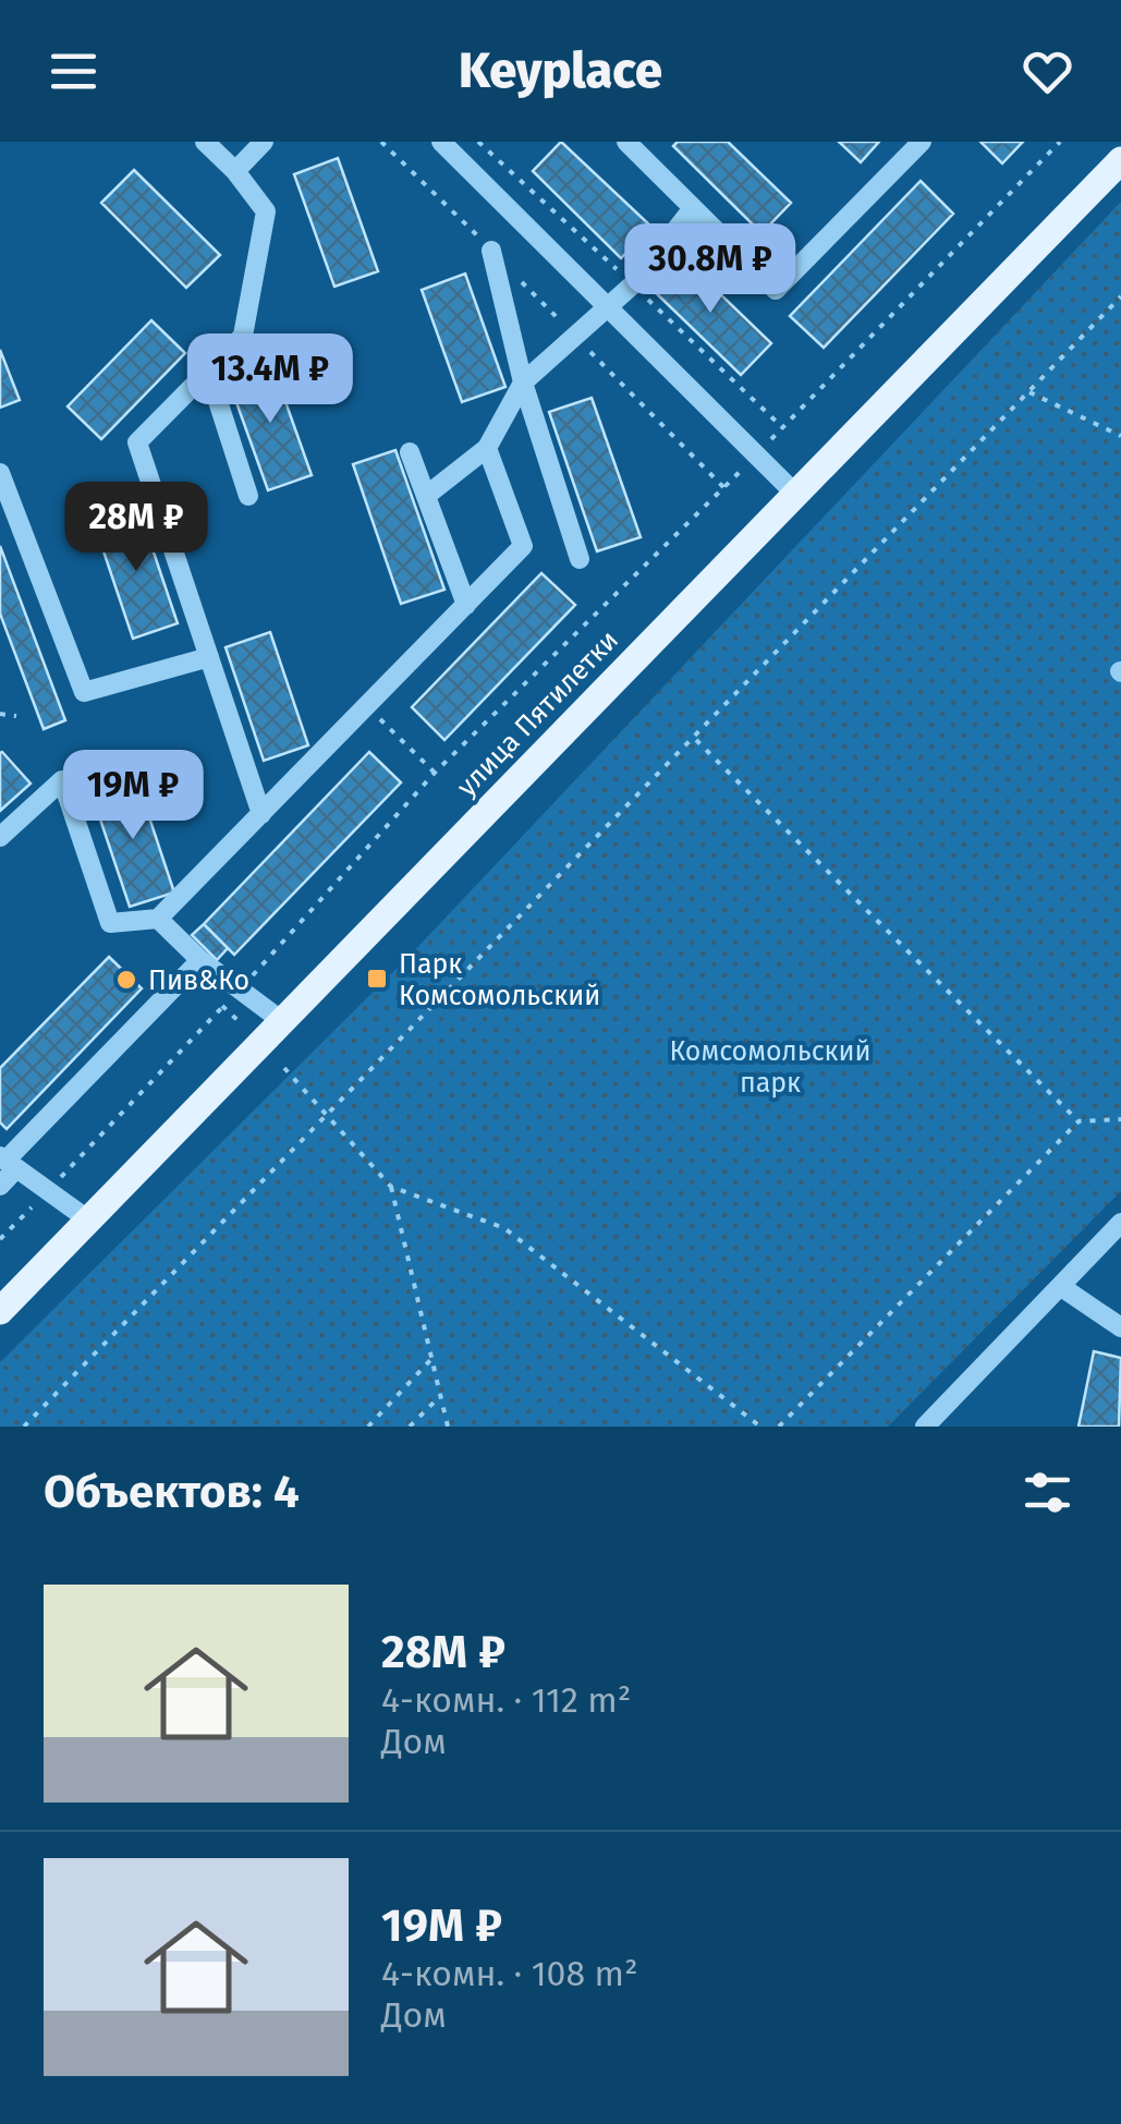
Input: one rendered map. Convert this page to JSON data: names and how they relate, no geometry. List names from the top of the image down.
{
  "streets": {
    "main road": ["улица Пятилетки"]
  },
  "parks": ["Комсомольский парк"],
  "places": {
    "transit": ["Парк Комсомольский"],
    "other": ["Пив&Ко"]
  },
  "page": {
    "header": "Keyplace",
    "price": [
      "30.8M ₽",
      "13.4M ₽",
      "28M ₽",
      "19M ₽"
    ],
    "heading": "Объектов: 4",
    "list": [
      {
        "name": "28M ₽",
        "note": "4-комн. · 112 m² · Дом"
      },
      {
        "name": "19M ₽",
        "note": "4-комн. · 108 m² · Дом"
      }
    ]
  }
}
